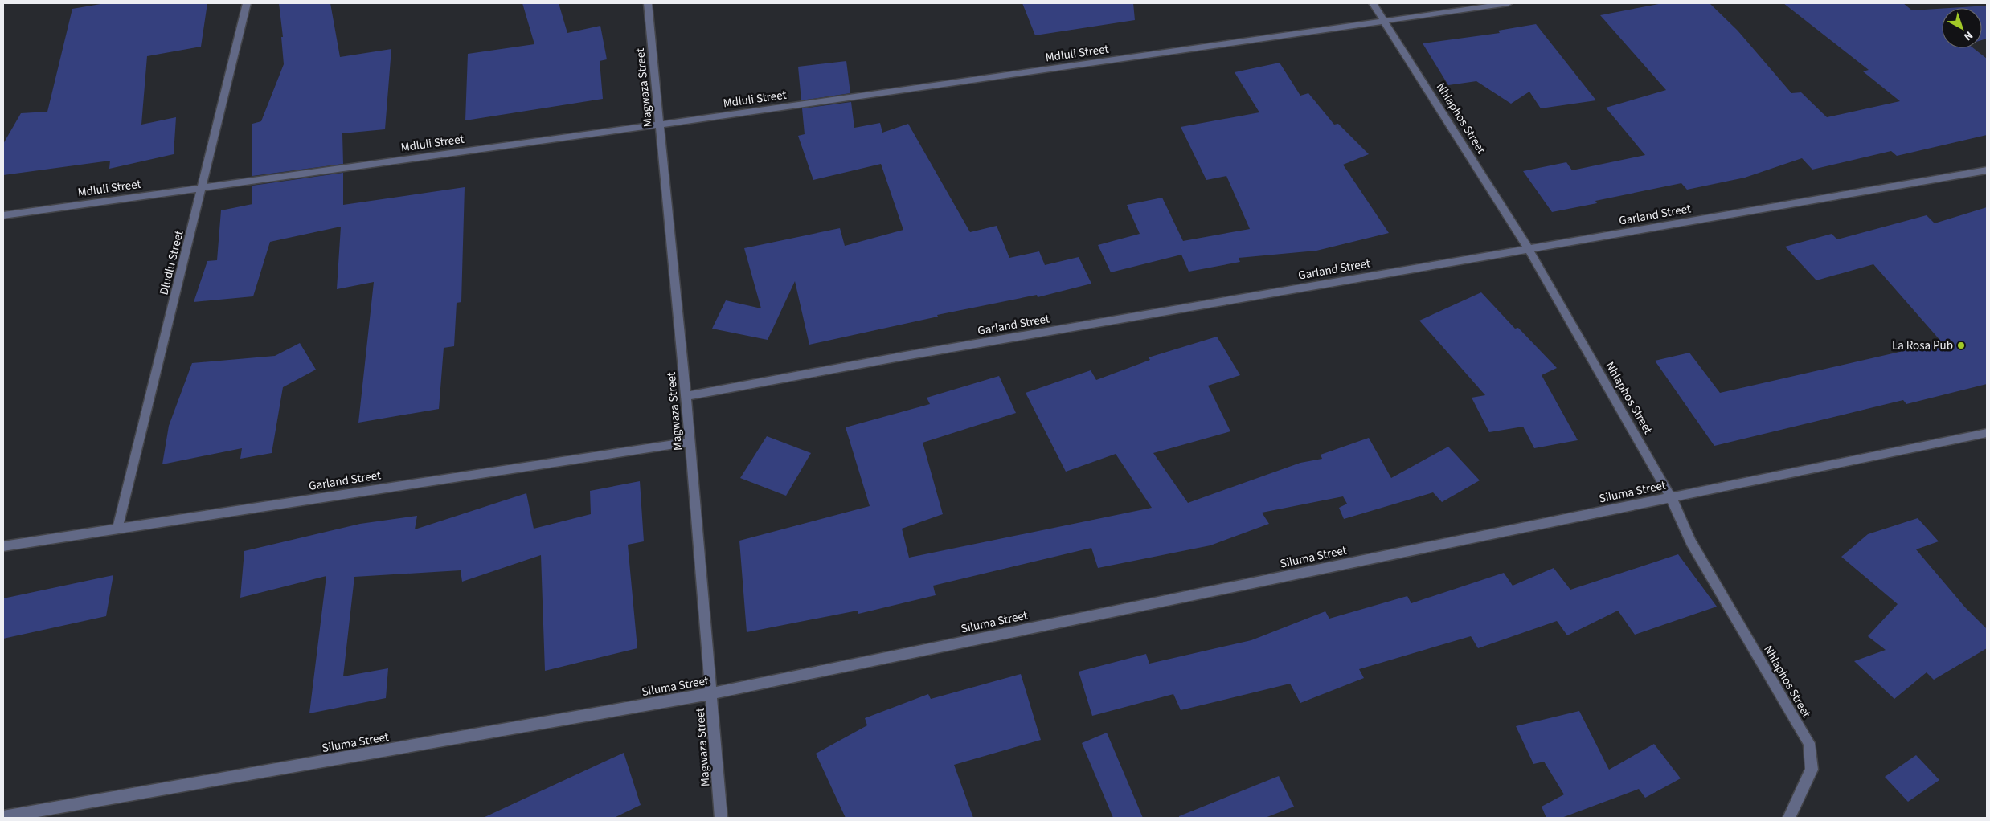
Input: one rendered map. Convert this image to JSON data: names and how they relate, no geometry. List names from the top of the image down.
{
  "streets": {
    "street": [
      "Mdluli Street",
      "Magwaza Street",
      "Nhlaphos Street",
      "Garland Street",
      "Dludlu Street",
      "Siluma Street"
    ]
  },
  "crossings": [
    ["Mdluli Street", "Magwaza Street"],
    ["Mdluli Street", "Nhlaphos Street"],
    ["Mdluli Street", "Dludlu Street"],
    ["Magwaza Street", "Garland Street"],
    ["Magwaza Street", "Siluma Street"],
    ["Nhlaphos Street", "Garland Street"],
    ["Nhlaphos Street", "Siluma Street"],
    ["Garland Street", "Dludlu Street"]
  ],
  "places": ["La Rosa Pub"],
  "north": "bottom right"
}
